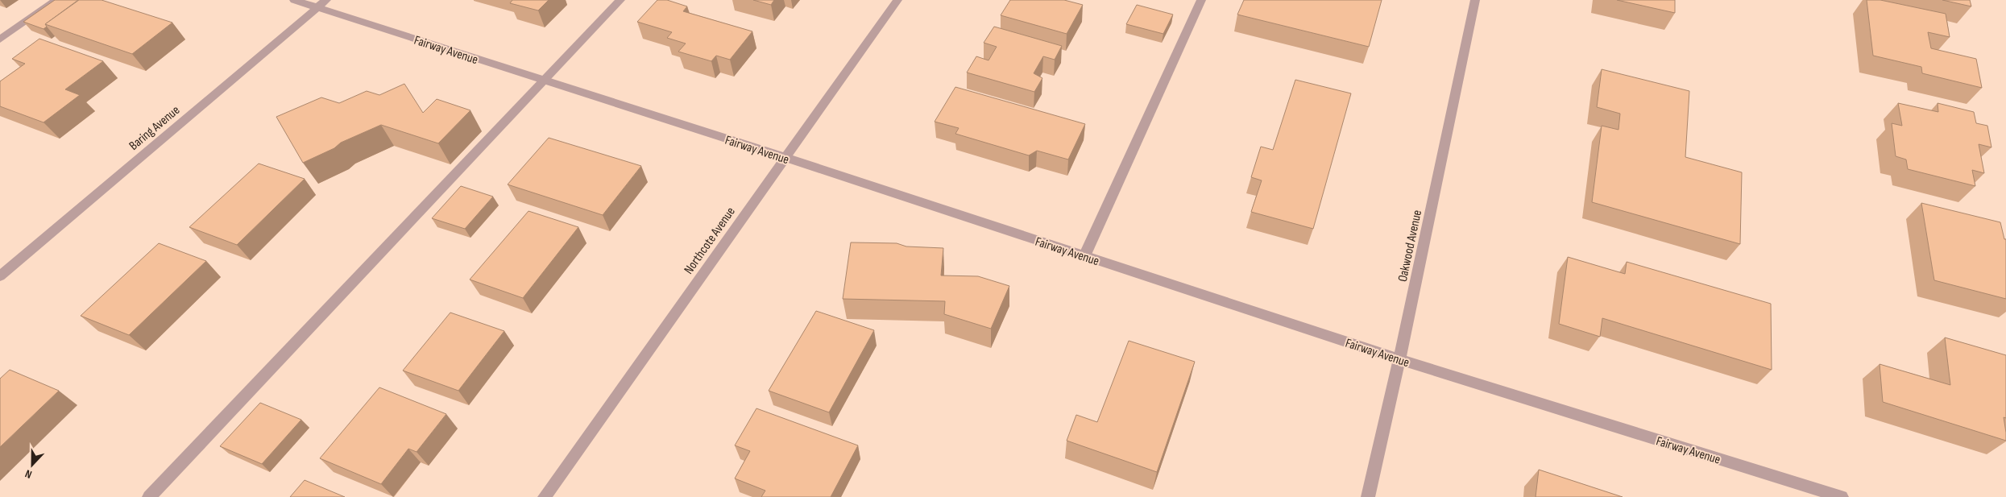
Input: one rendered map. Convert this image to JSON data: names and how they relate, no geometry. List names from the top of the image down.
{
  "streets": {
    "street": [
      "Fairway Avenue",
      "Baring Avenue",
      "Northcote Avenue",
      "Oakwood Avenue"
    ]
  },
  "crossings": [
    ["Fairway Avenue", "Baring Avenue"],
    ["Fairway Avenue", "Northcote Avenue"],
    ["Fairway Avenue", "Oakwood Avenue"]
  ],
  "north": "bottom"
}
